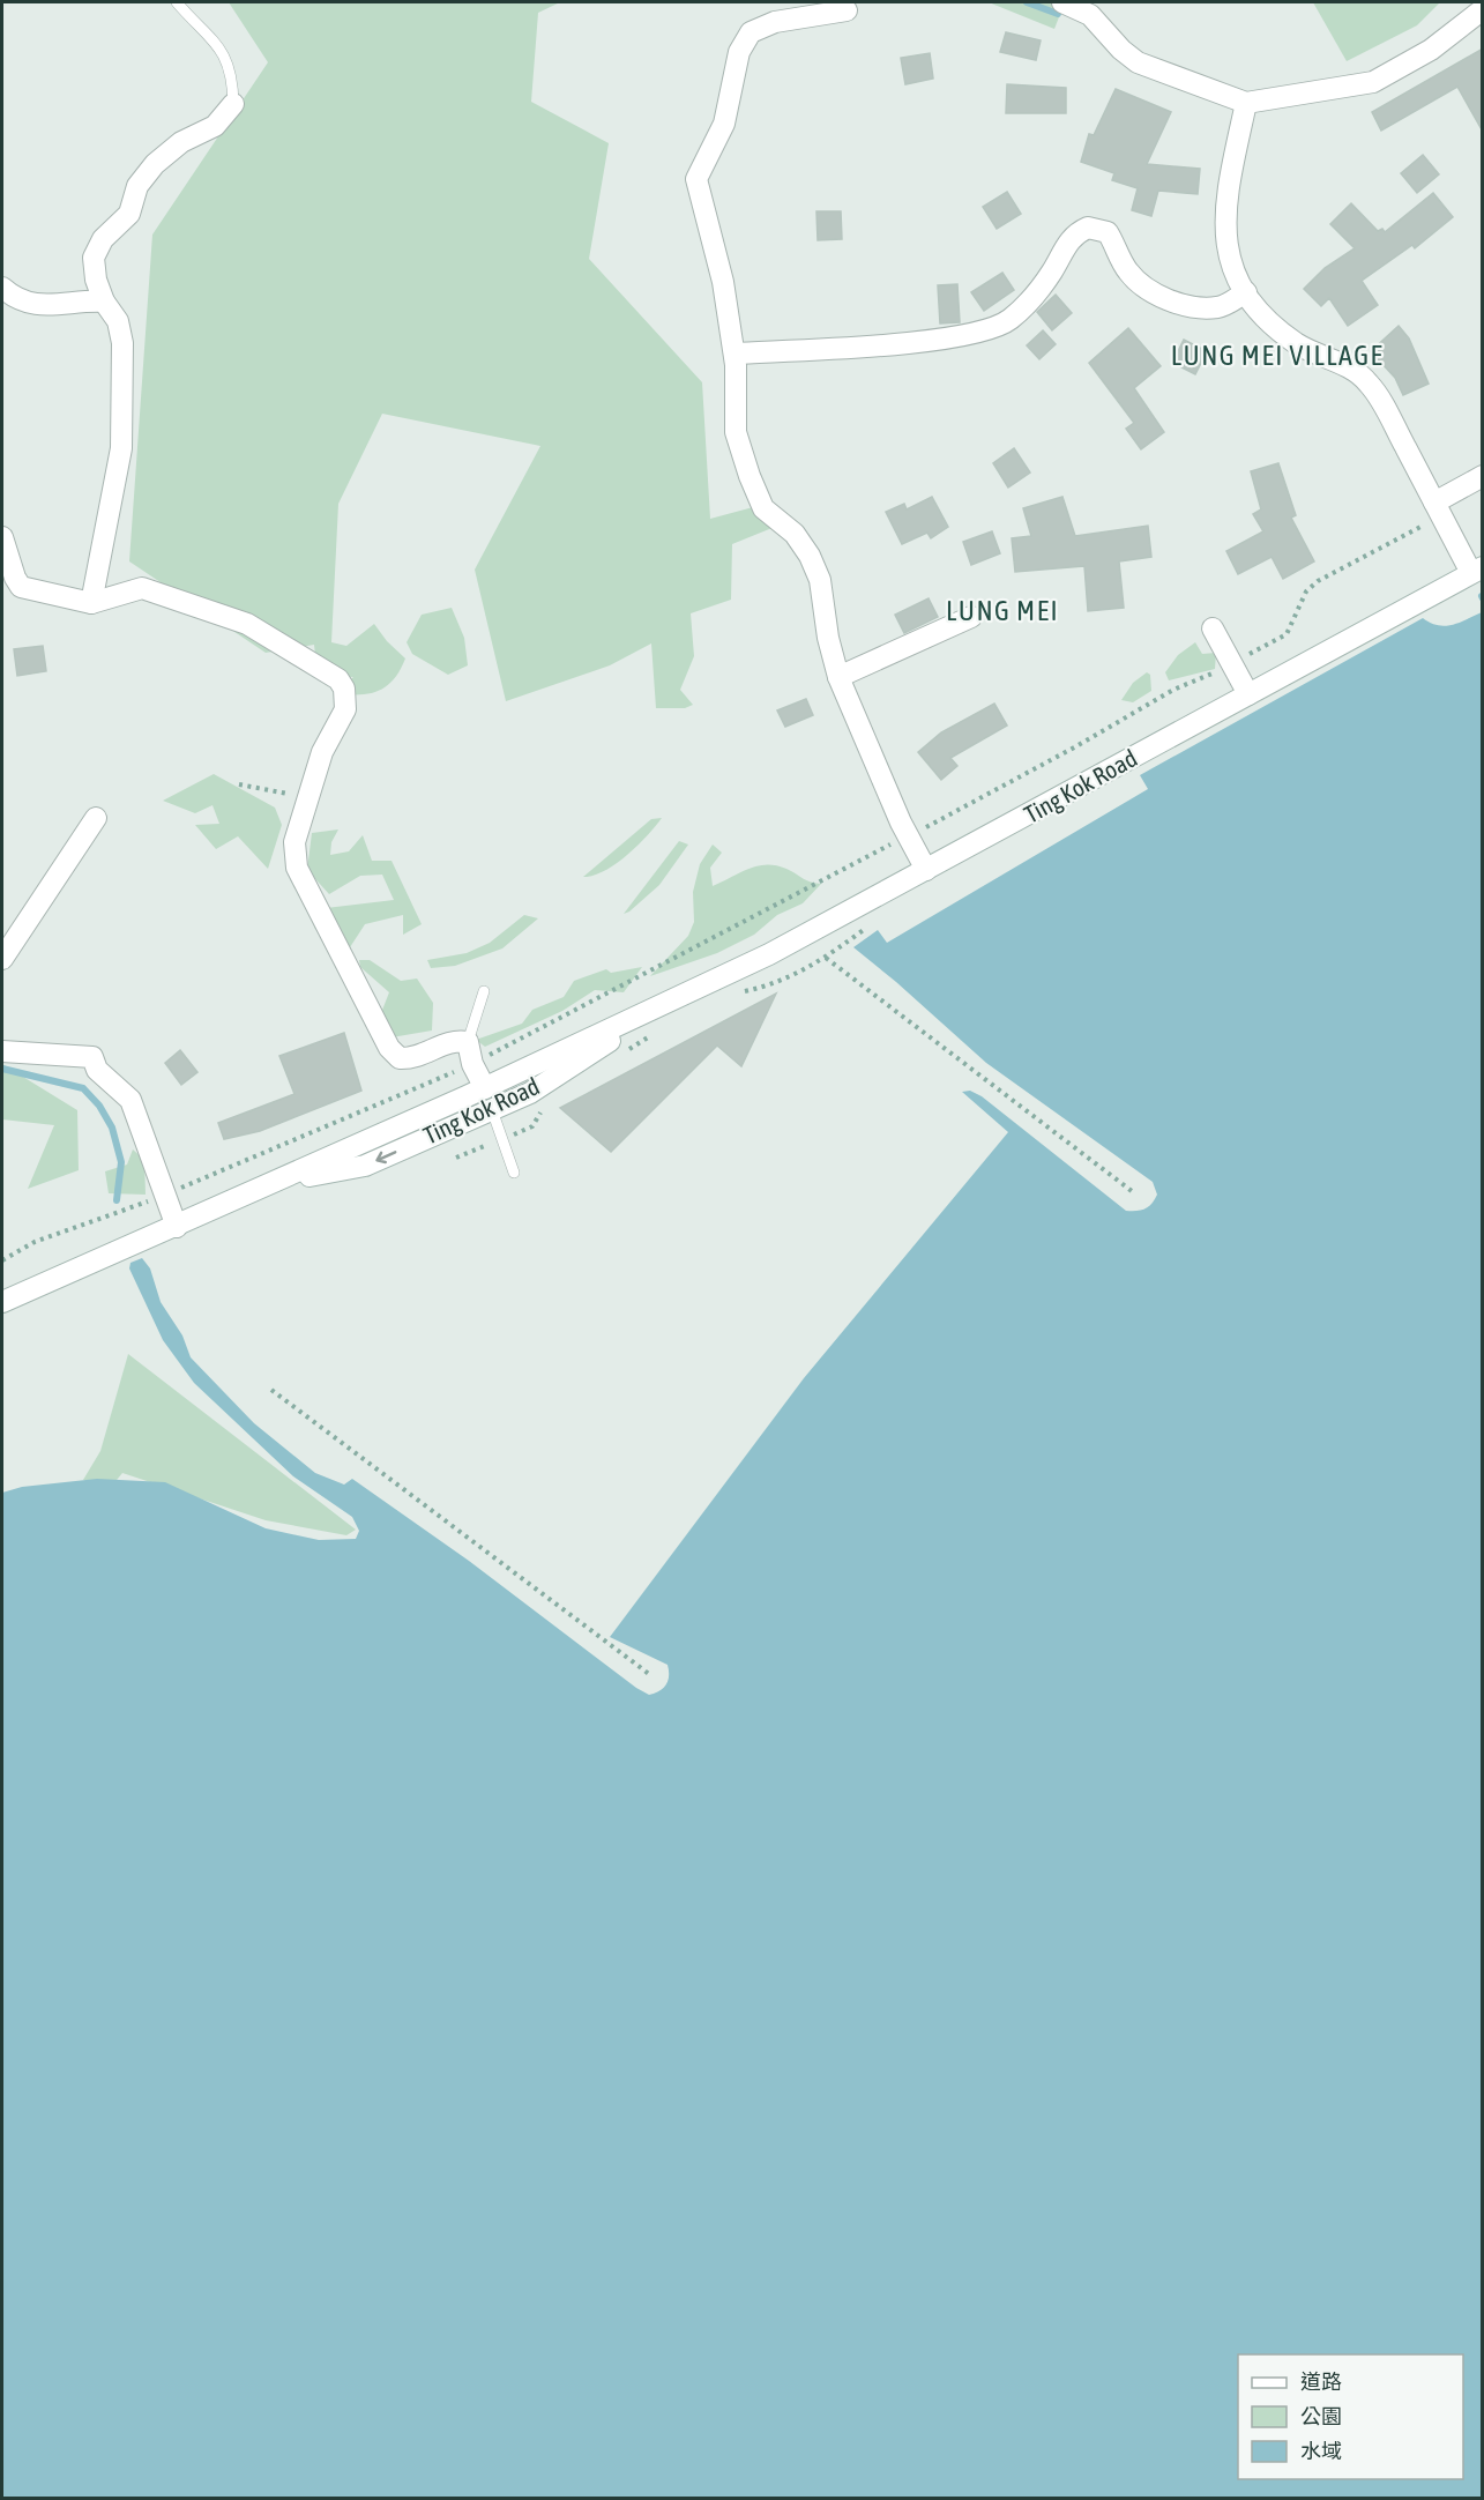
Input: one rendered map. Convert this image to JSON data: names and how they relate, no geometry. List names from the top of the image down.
{
  "streets": {
    "street": ["Ting Kok Road"]
  },
  "districts": ["LUNG MEI VILLAGE", "LUNG MEI"],
  "legend": ["道路", "公園", "水域"]
}
